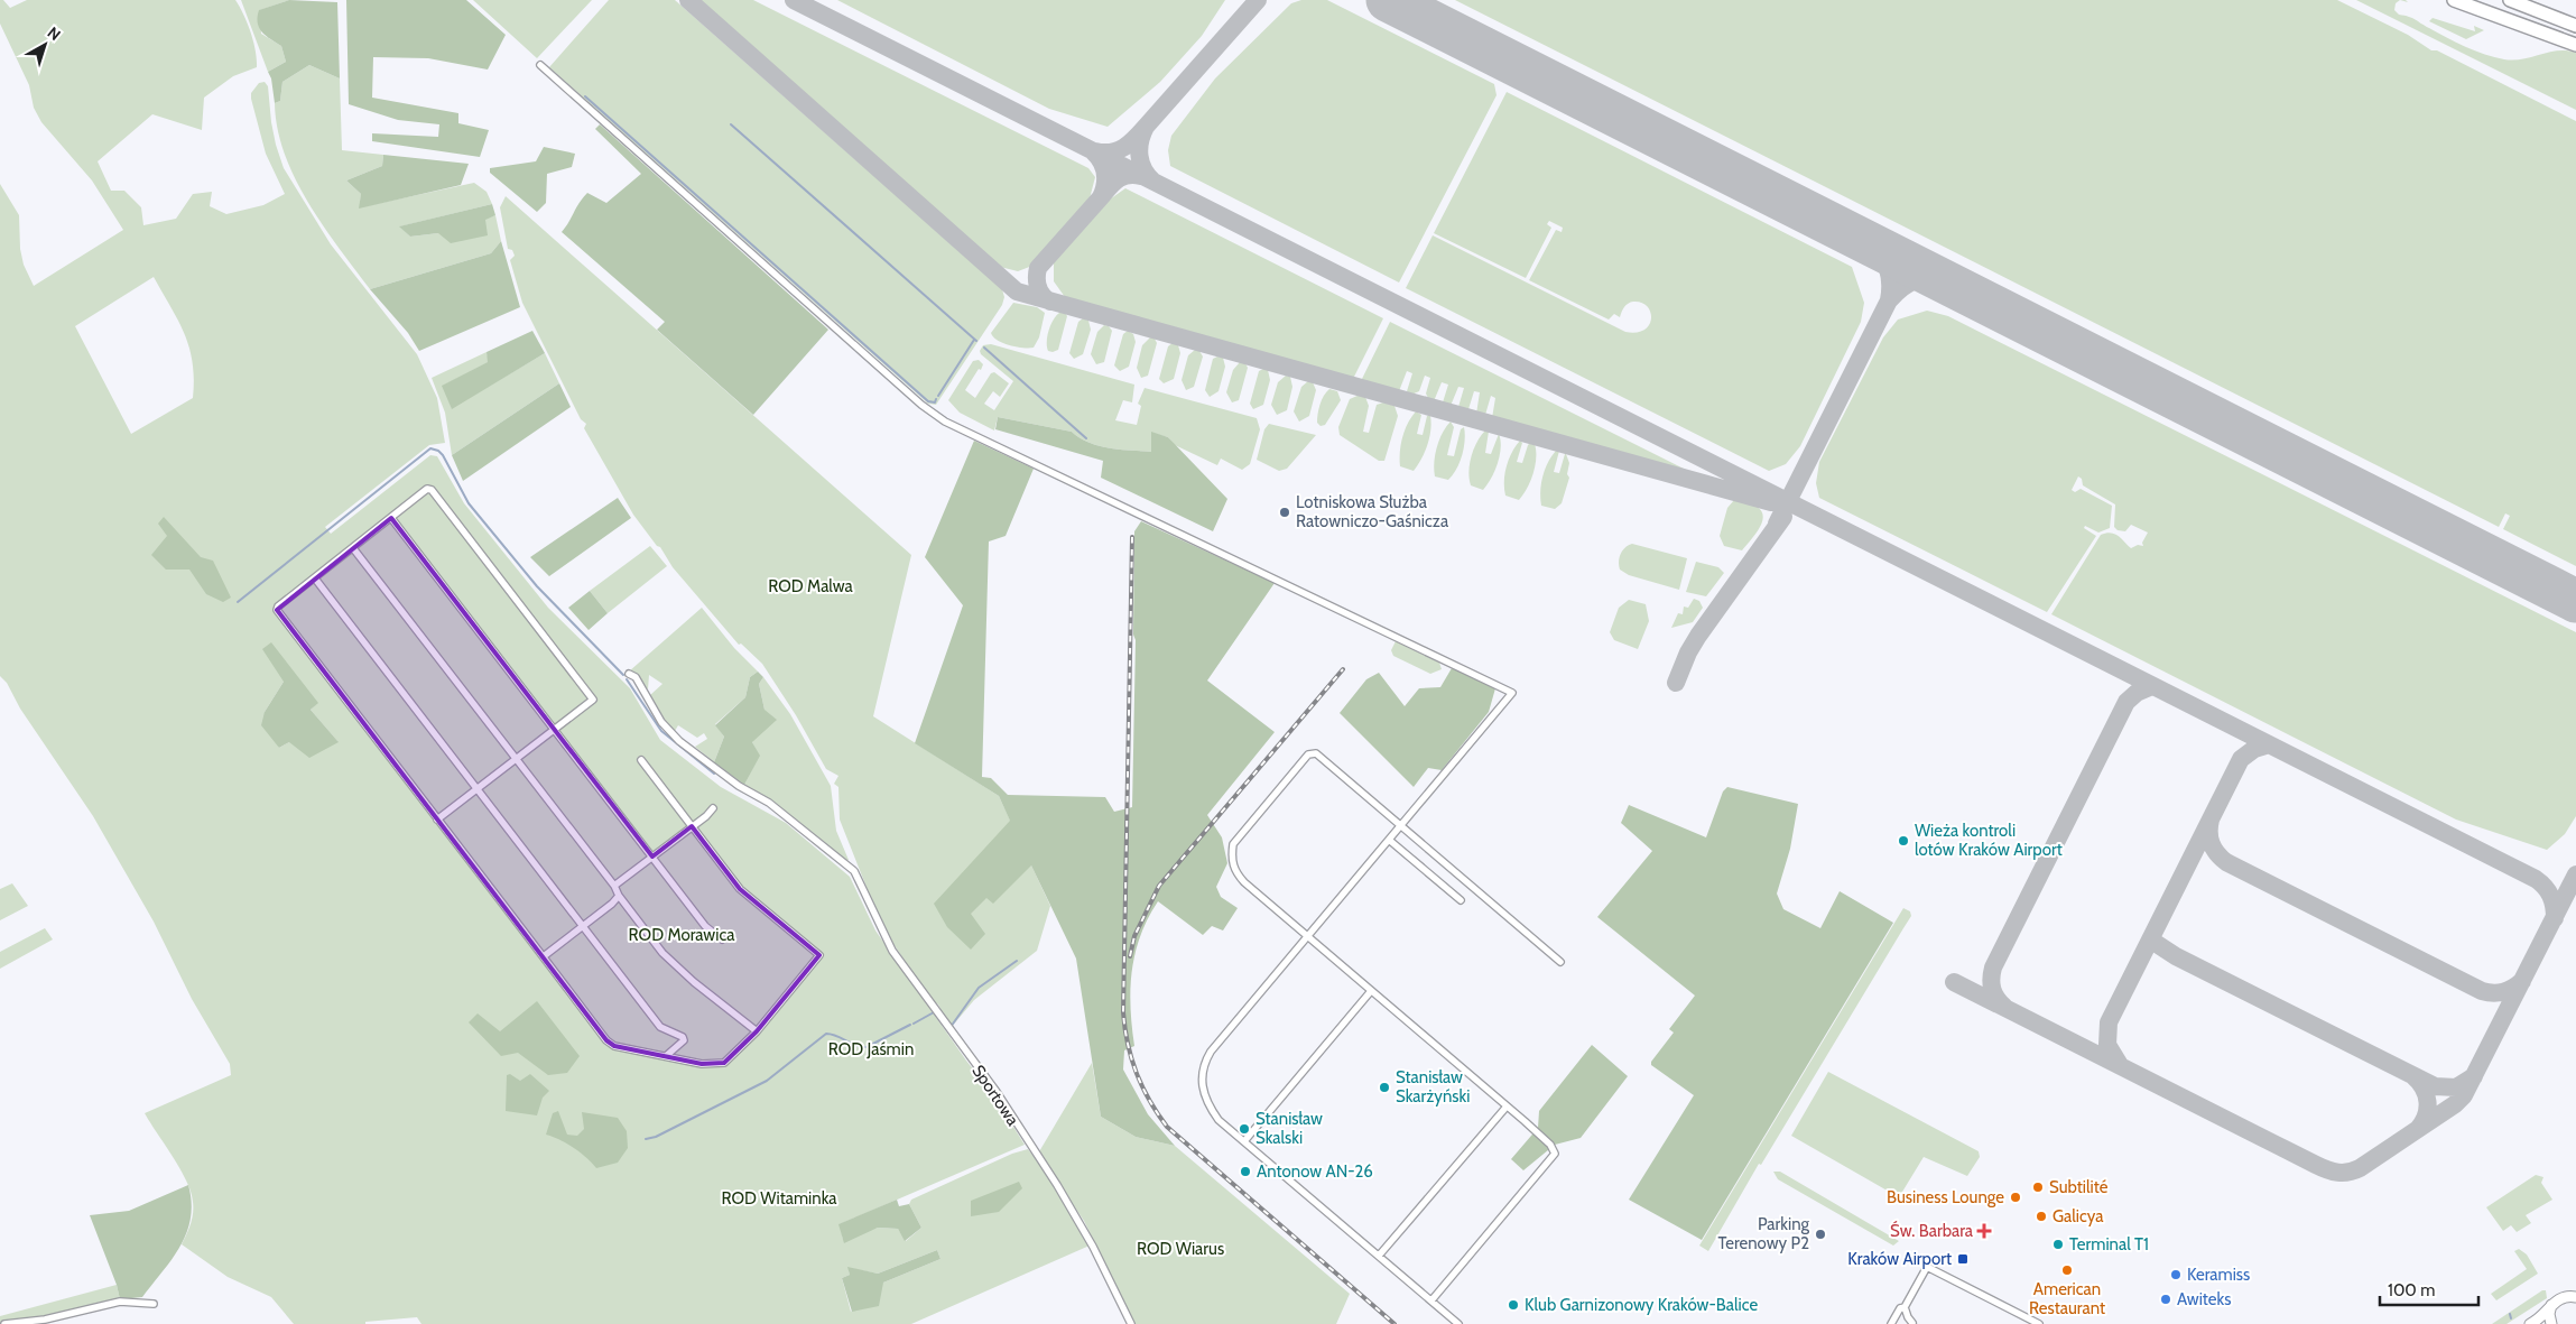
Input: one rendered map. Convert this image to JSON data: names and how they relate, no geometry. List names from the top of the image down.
{
  "streets": {
    "street": ["Sportowa"]
  },
  "parks": [
    "ROD Malwa",
    "ROD Morawica",
    "ROD Jaśmin",
    "ROD Witaminka",
    "ROD Wiarus"
  ],
  "places": {
    "other": [
      "Lotniskowa Służba Ratowniczo-Gaśnicza",
      "Wieża kontroli lotów Kraków Airport",
      "Stanisław Skarżyński",
      "Stanisław Skalski",
      "Antonow AN-26",
      "Subtilité",
      "Business Lounge",
      "Galicya",
      "Parking Terenowy P2",
      "Terminal T1",
      "American Restaurant",
      "Keramiss",
      "Awiteks",
      "Klub Garnizonowy Kraków-Balice"
    ],
    "health": ["Św. Barbara"],
    "transit": ["Kraków Airport"]
  },
  "scale_bar": "100 m",
  "north": "top right"
}
